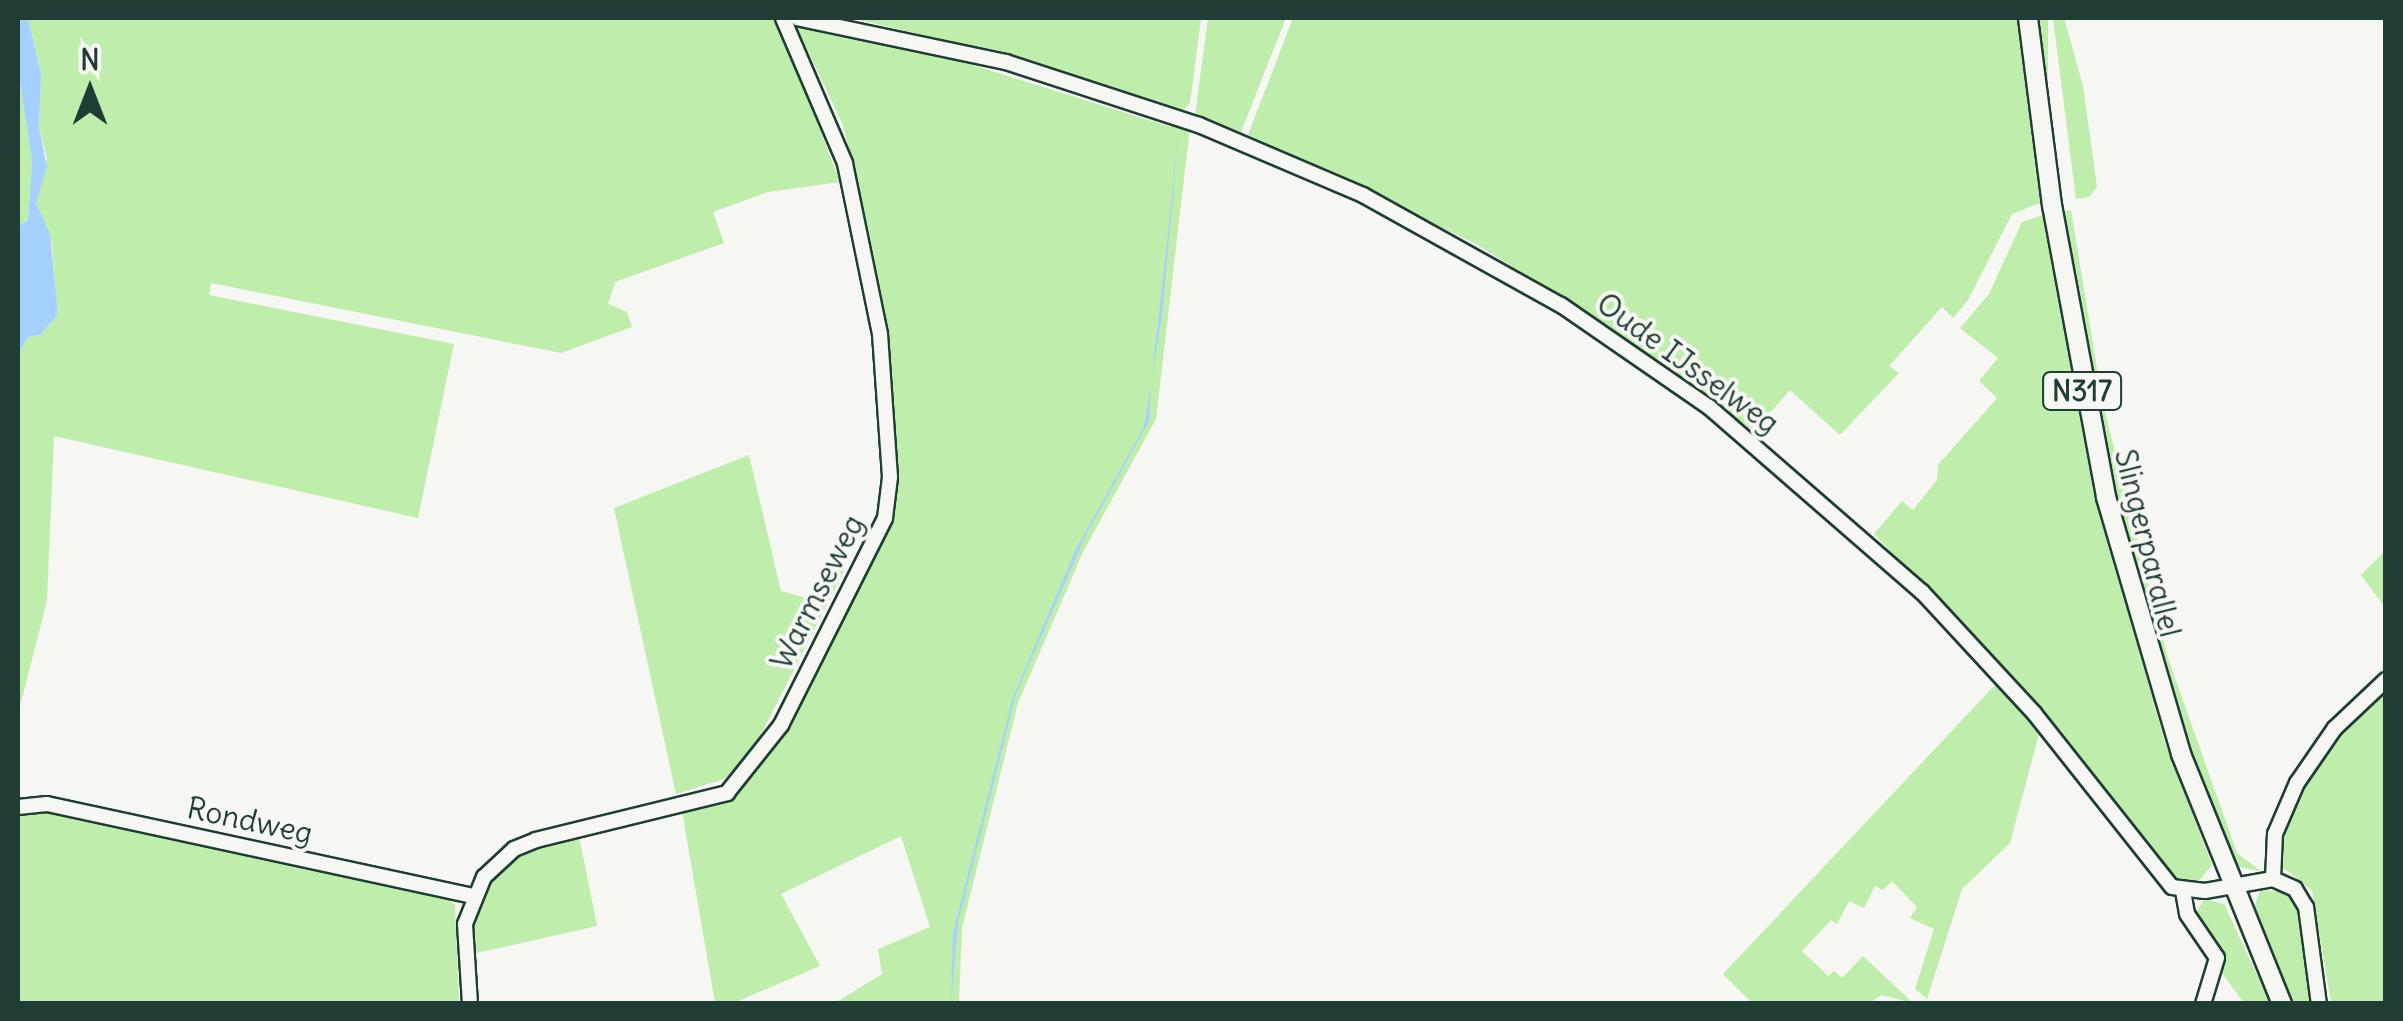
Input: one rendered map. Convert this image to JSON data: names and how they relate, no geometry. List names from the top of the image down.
{
  "streets": {
    "main road": ["N317", "Slingerparallel"],
    "street": ["Oude IJsselweg", "Warmseweg", "Rondweg"]
  },
  "crossings": [
    ["Warmseweg", "Rondweg"]
  ],
  "north": "top"
}
